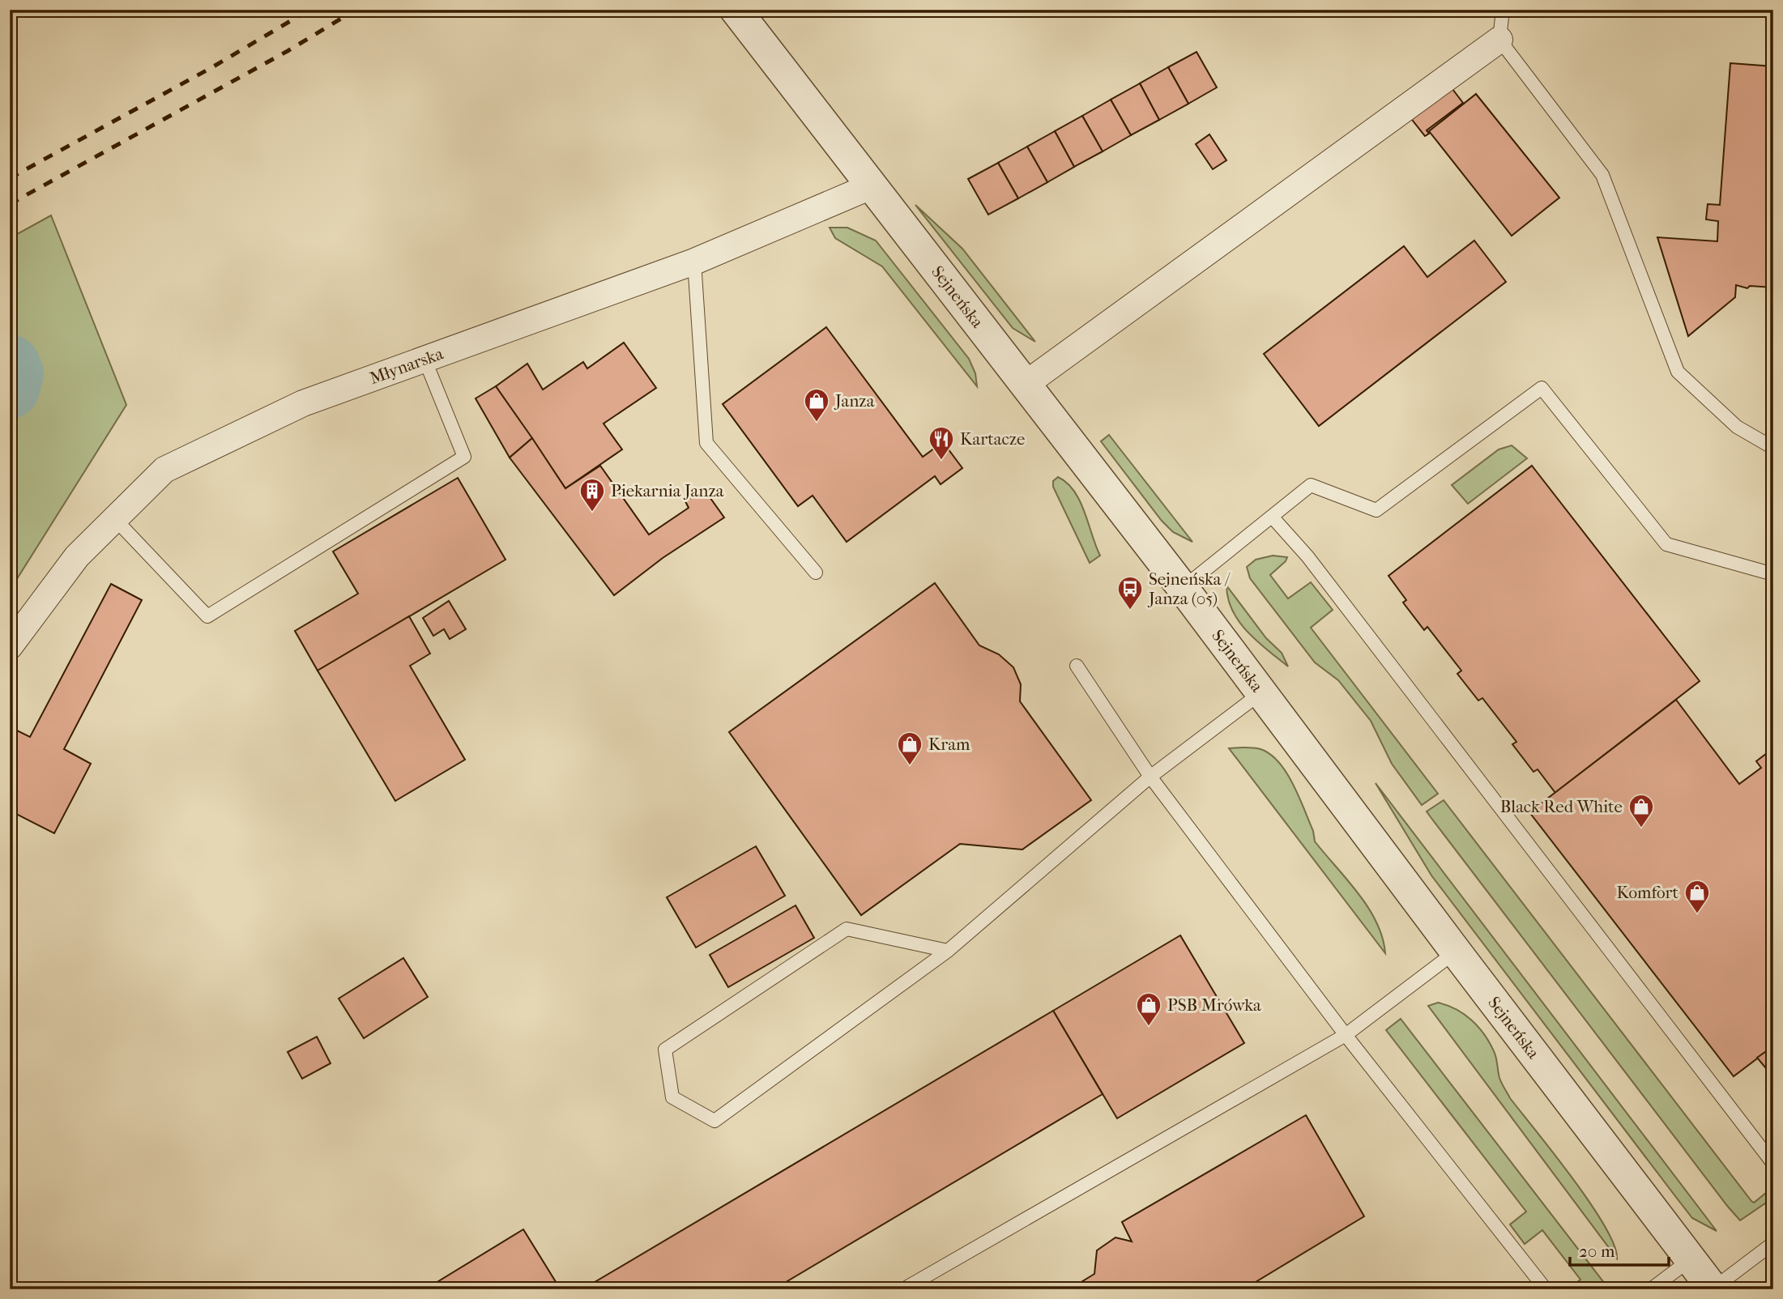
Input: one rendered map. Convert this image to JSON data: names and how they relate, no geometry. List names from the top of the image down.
{
  "streets": {
    "street": ["Sejneńska", "Młynarska"]
  },
  "crossings": [
    ["Sejneńska", "Młynarska"]
  ],
  "places": {
    "shop": [
      "Janza",
      "Kram",
      "Black Red White",
      "Komfort",
      "PSB Mrówka"
    ],
    "restaurant": ["Kartacze"],
    "building": ["Piekarnia Janza"],
    "bus stop": ["Sejneńska / Janza (05)"]
  },
  "scale_bar": "20 m"
}
